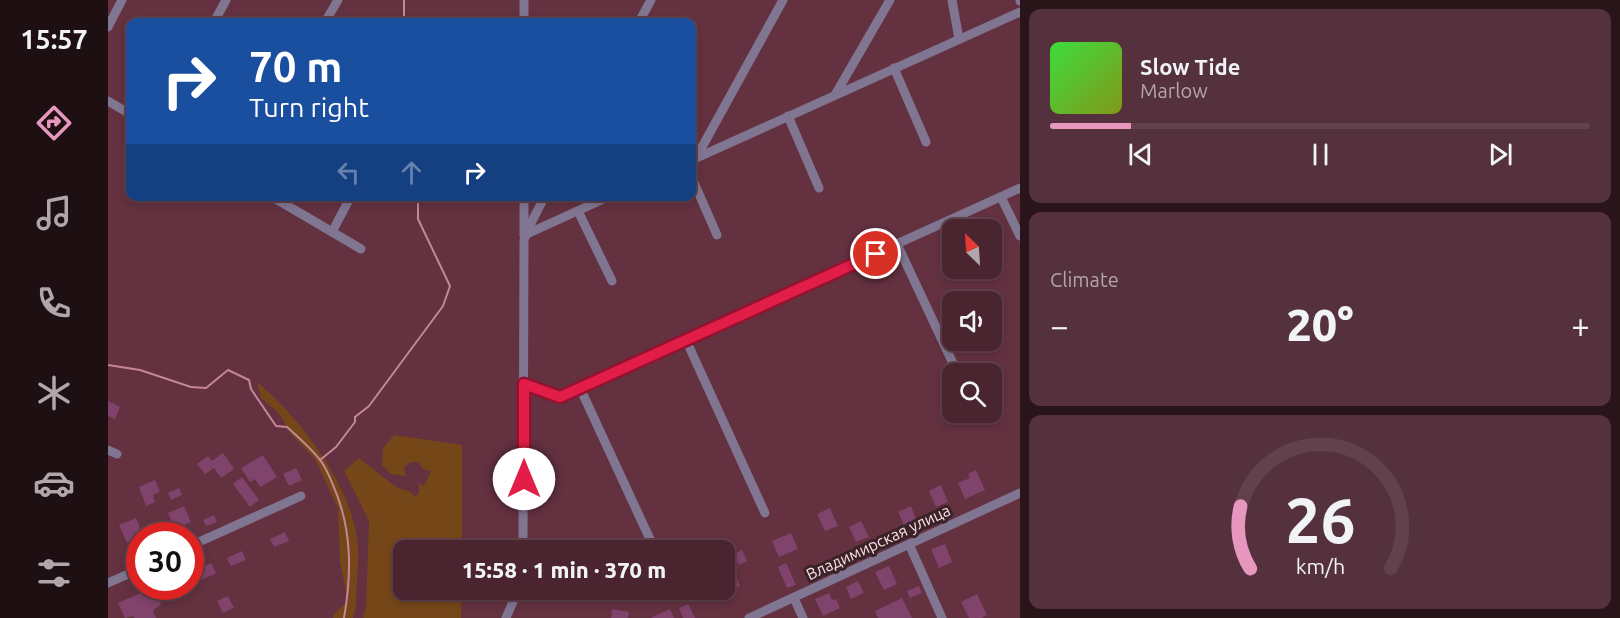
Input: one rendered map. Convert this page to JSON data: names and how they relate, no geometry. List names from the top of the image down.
{
  "streets": {
    "street": ["Владимирская улица"]
  },
  "north": "top left",
  "page": {
    "tabs": "15:57",
    "turn": ["70 m", "Turn right"],
    "song": ["Slow Tide", "Marlow"],
    "tile": "Climate",
    "heat": ["−", "20°", "+"],
    "limit": "30",
    "trip": "15:58 · 1 min · 370 m",
    "gauge": ["26", "km/h"]
  }
}
